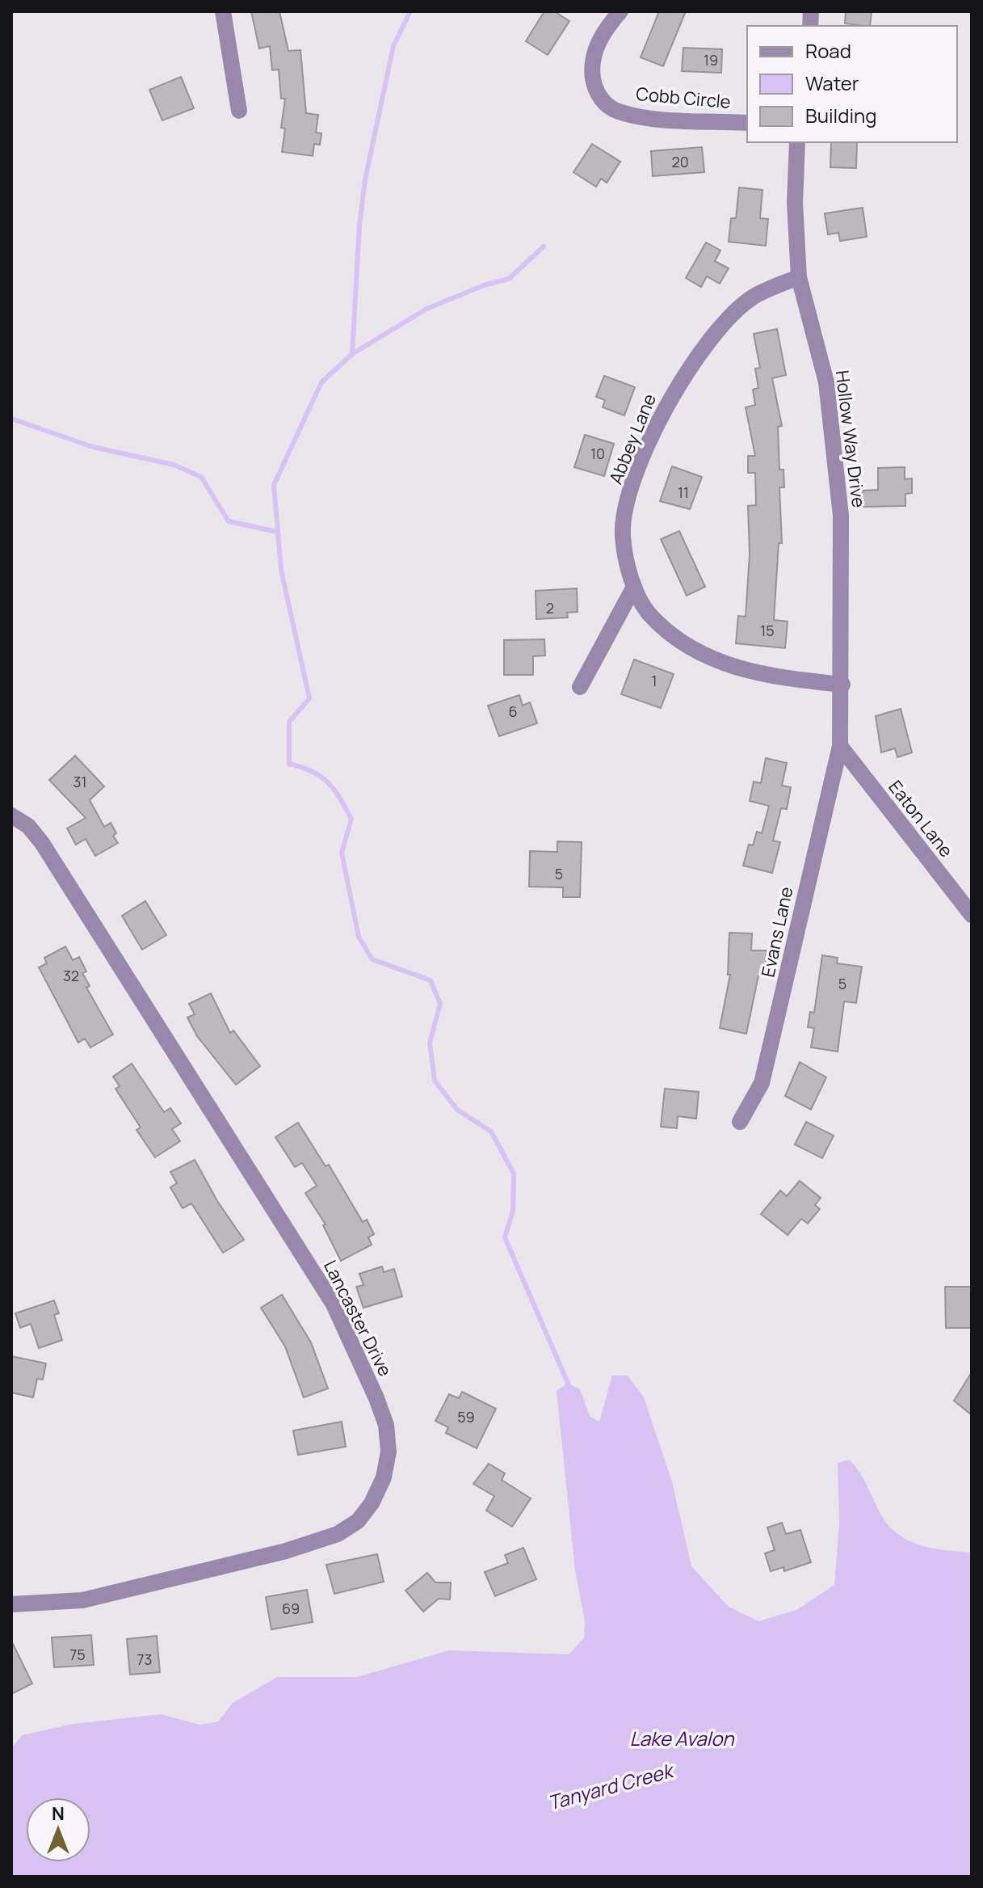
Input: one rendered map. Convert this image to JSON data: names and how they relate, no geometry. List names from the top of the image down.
{
  "streets": {
    "street": [
      "Cobb Circle",
      "Abbey Lane",
      "Hollow Way Drive",
      "Eaton Lane",
      "Evans Lane",
      "Lancaster Drive"
    ]
  },
  "crossings": [
    ["Abbey Lane", "Hollow Way Drive"],
    ["Hollow Way Drive", "Eaton Lane"],
    ["Hollow Way Drive", "Evans Lane"],
    ["Eaton Lane", "Evans Lane"]
  ],
  "water": ["Lake Avalon", "Tanyard Creek"],
  "house_numbers": [
    "19",
    "20",
    "10",
    "11",
    "2",
    "15",
    "1",
    "6",
    "31",
    "5",
    "32",
    "5",
    "59",
    "69",
    "75",
    "73"
  ],
  "legend": ["Road", "Water", "Building"],
  "north": "top"
}
